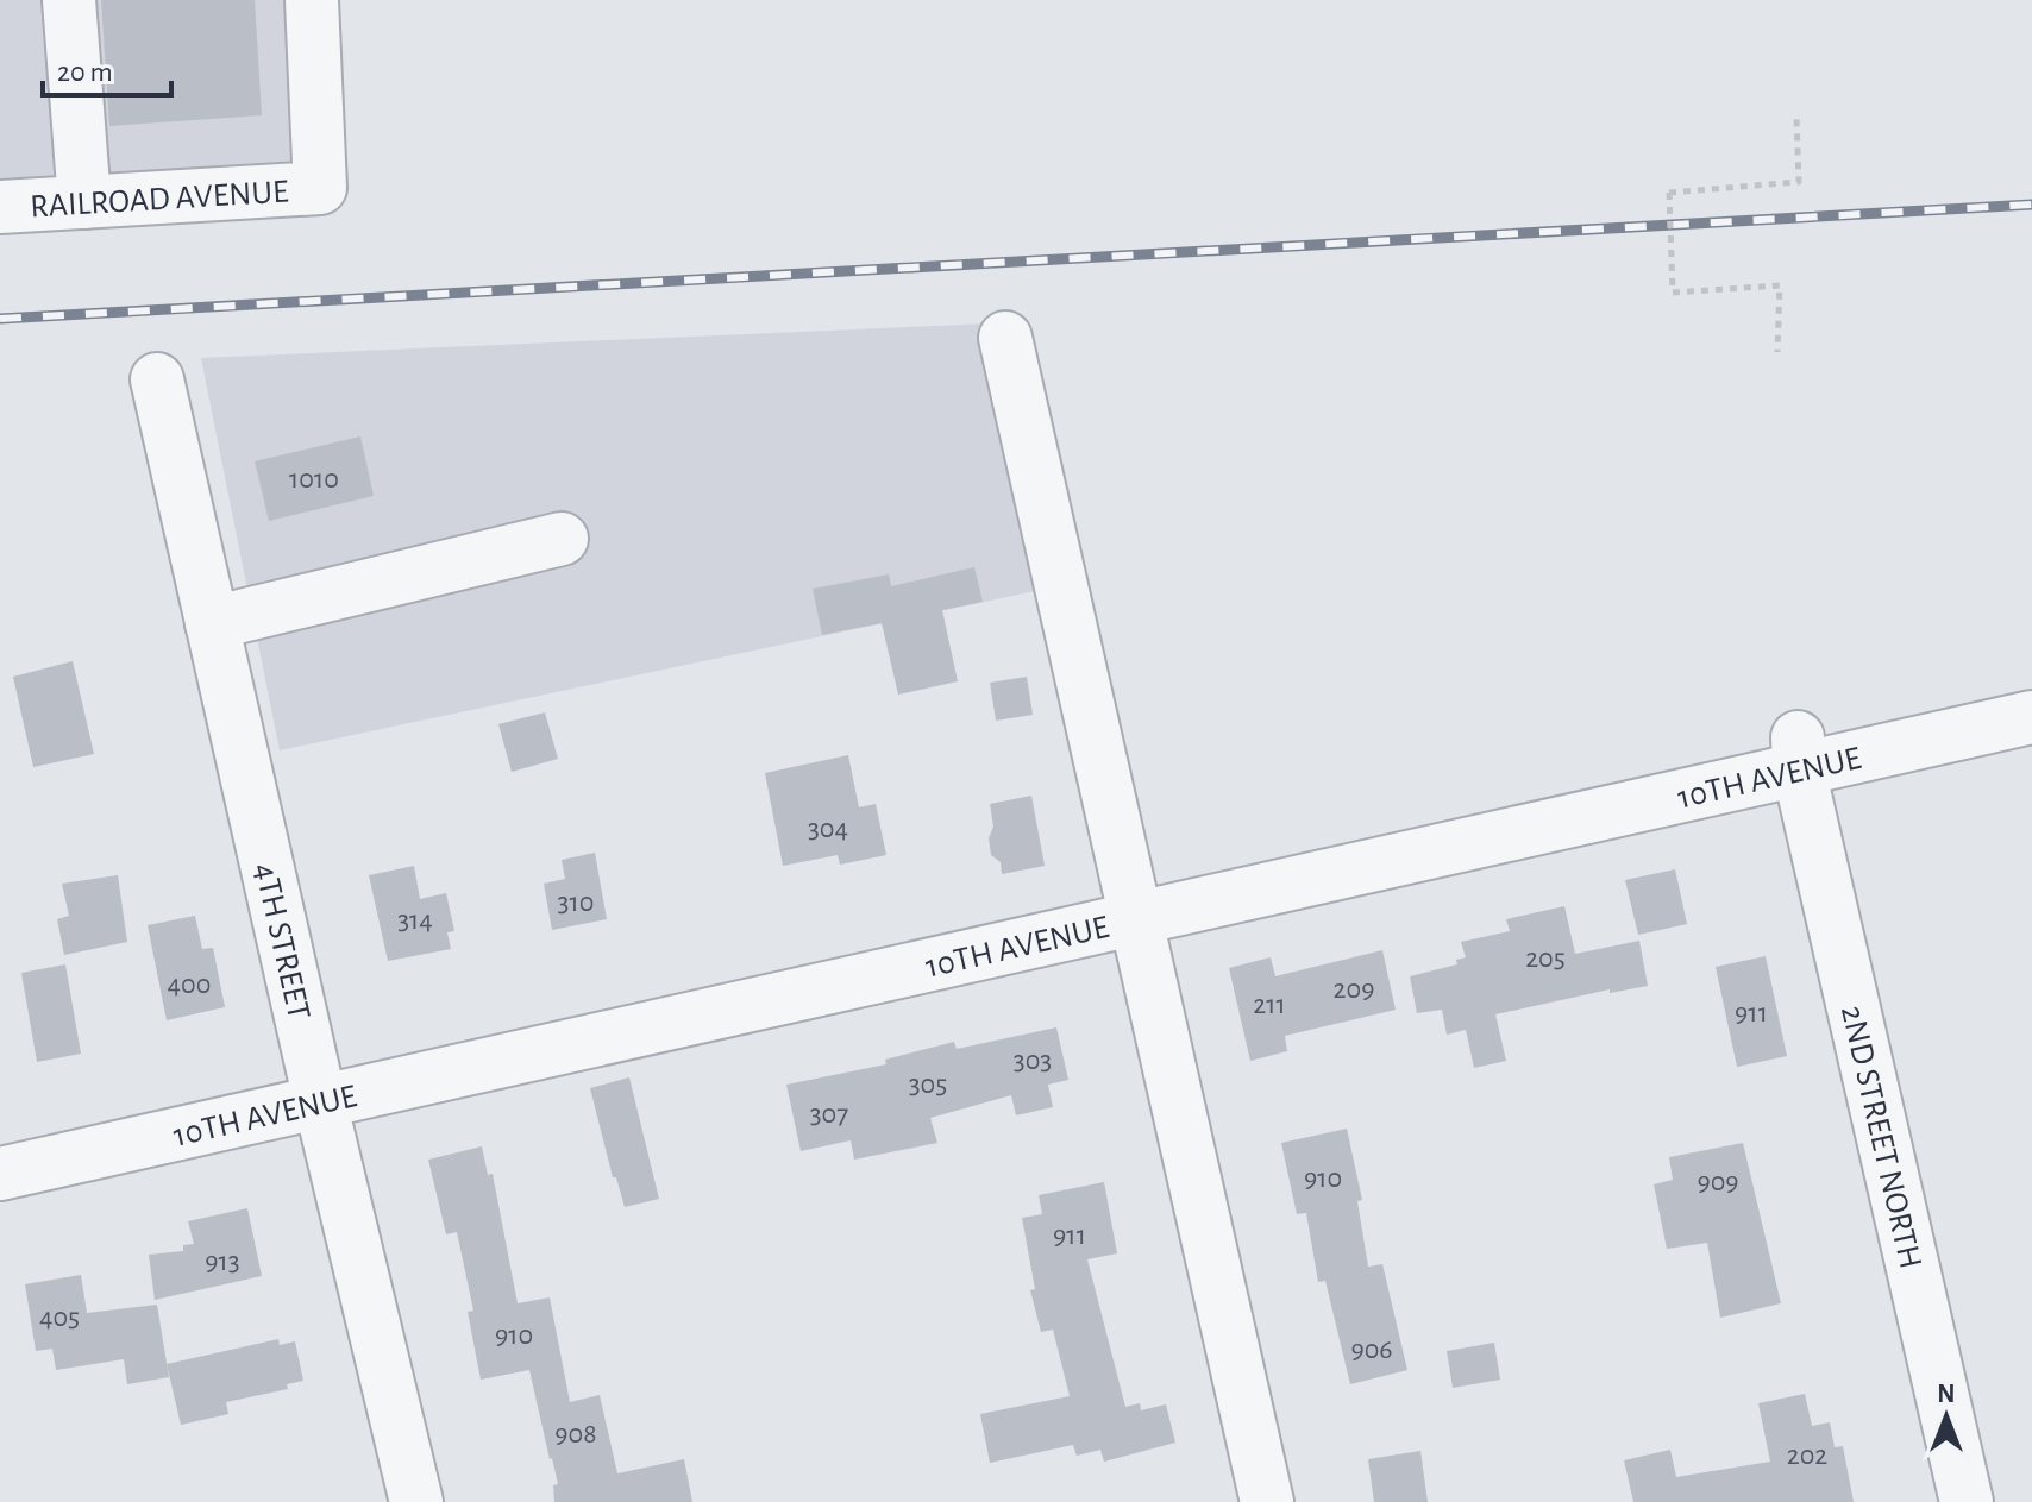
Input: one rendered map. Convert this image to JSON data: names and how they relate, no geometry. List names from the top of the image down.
{
  "streets": {
    "street": [
      "RAILROAD AVENUE",
      "10TH AVENUE",
      "4TH STREET",
      "2ND STREET NORTH"
    ]
  },
  "crossings": [
    ["10TH AVENUE", "4TH STREET"],
    ["10TH AVENUE", "2ND STREET NORTH"]
  ],
  "house_numbers": [
    "1010",
    "304",
    "310",
    "314",
    "205",
    "400",
    "209",
    "211",
    "911",
    "303",
    "305",
    "307",
    "910",
    "909",
    "911",
    "913",
    "405",
    "910",
    "906",
    "908",
    "202"
  ],
  "scale_bar": "20 m",
  "north": "top"
}
